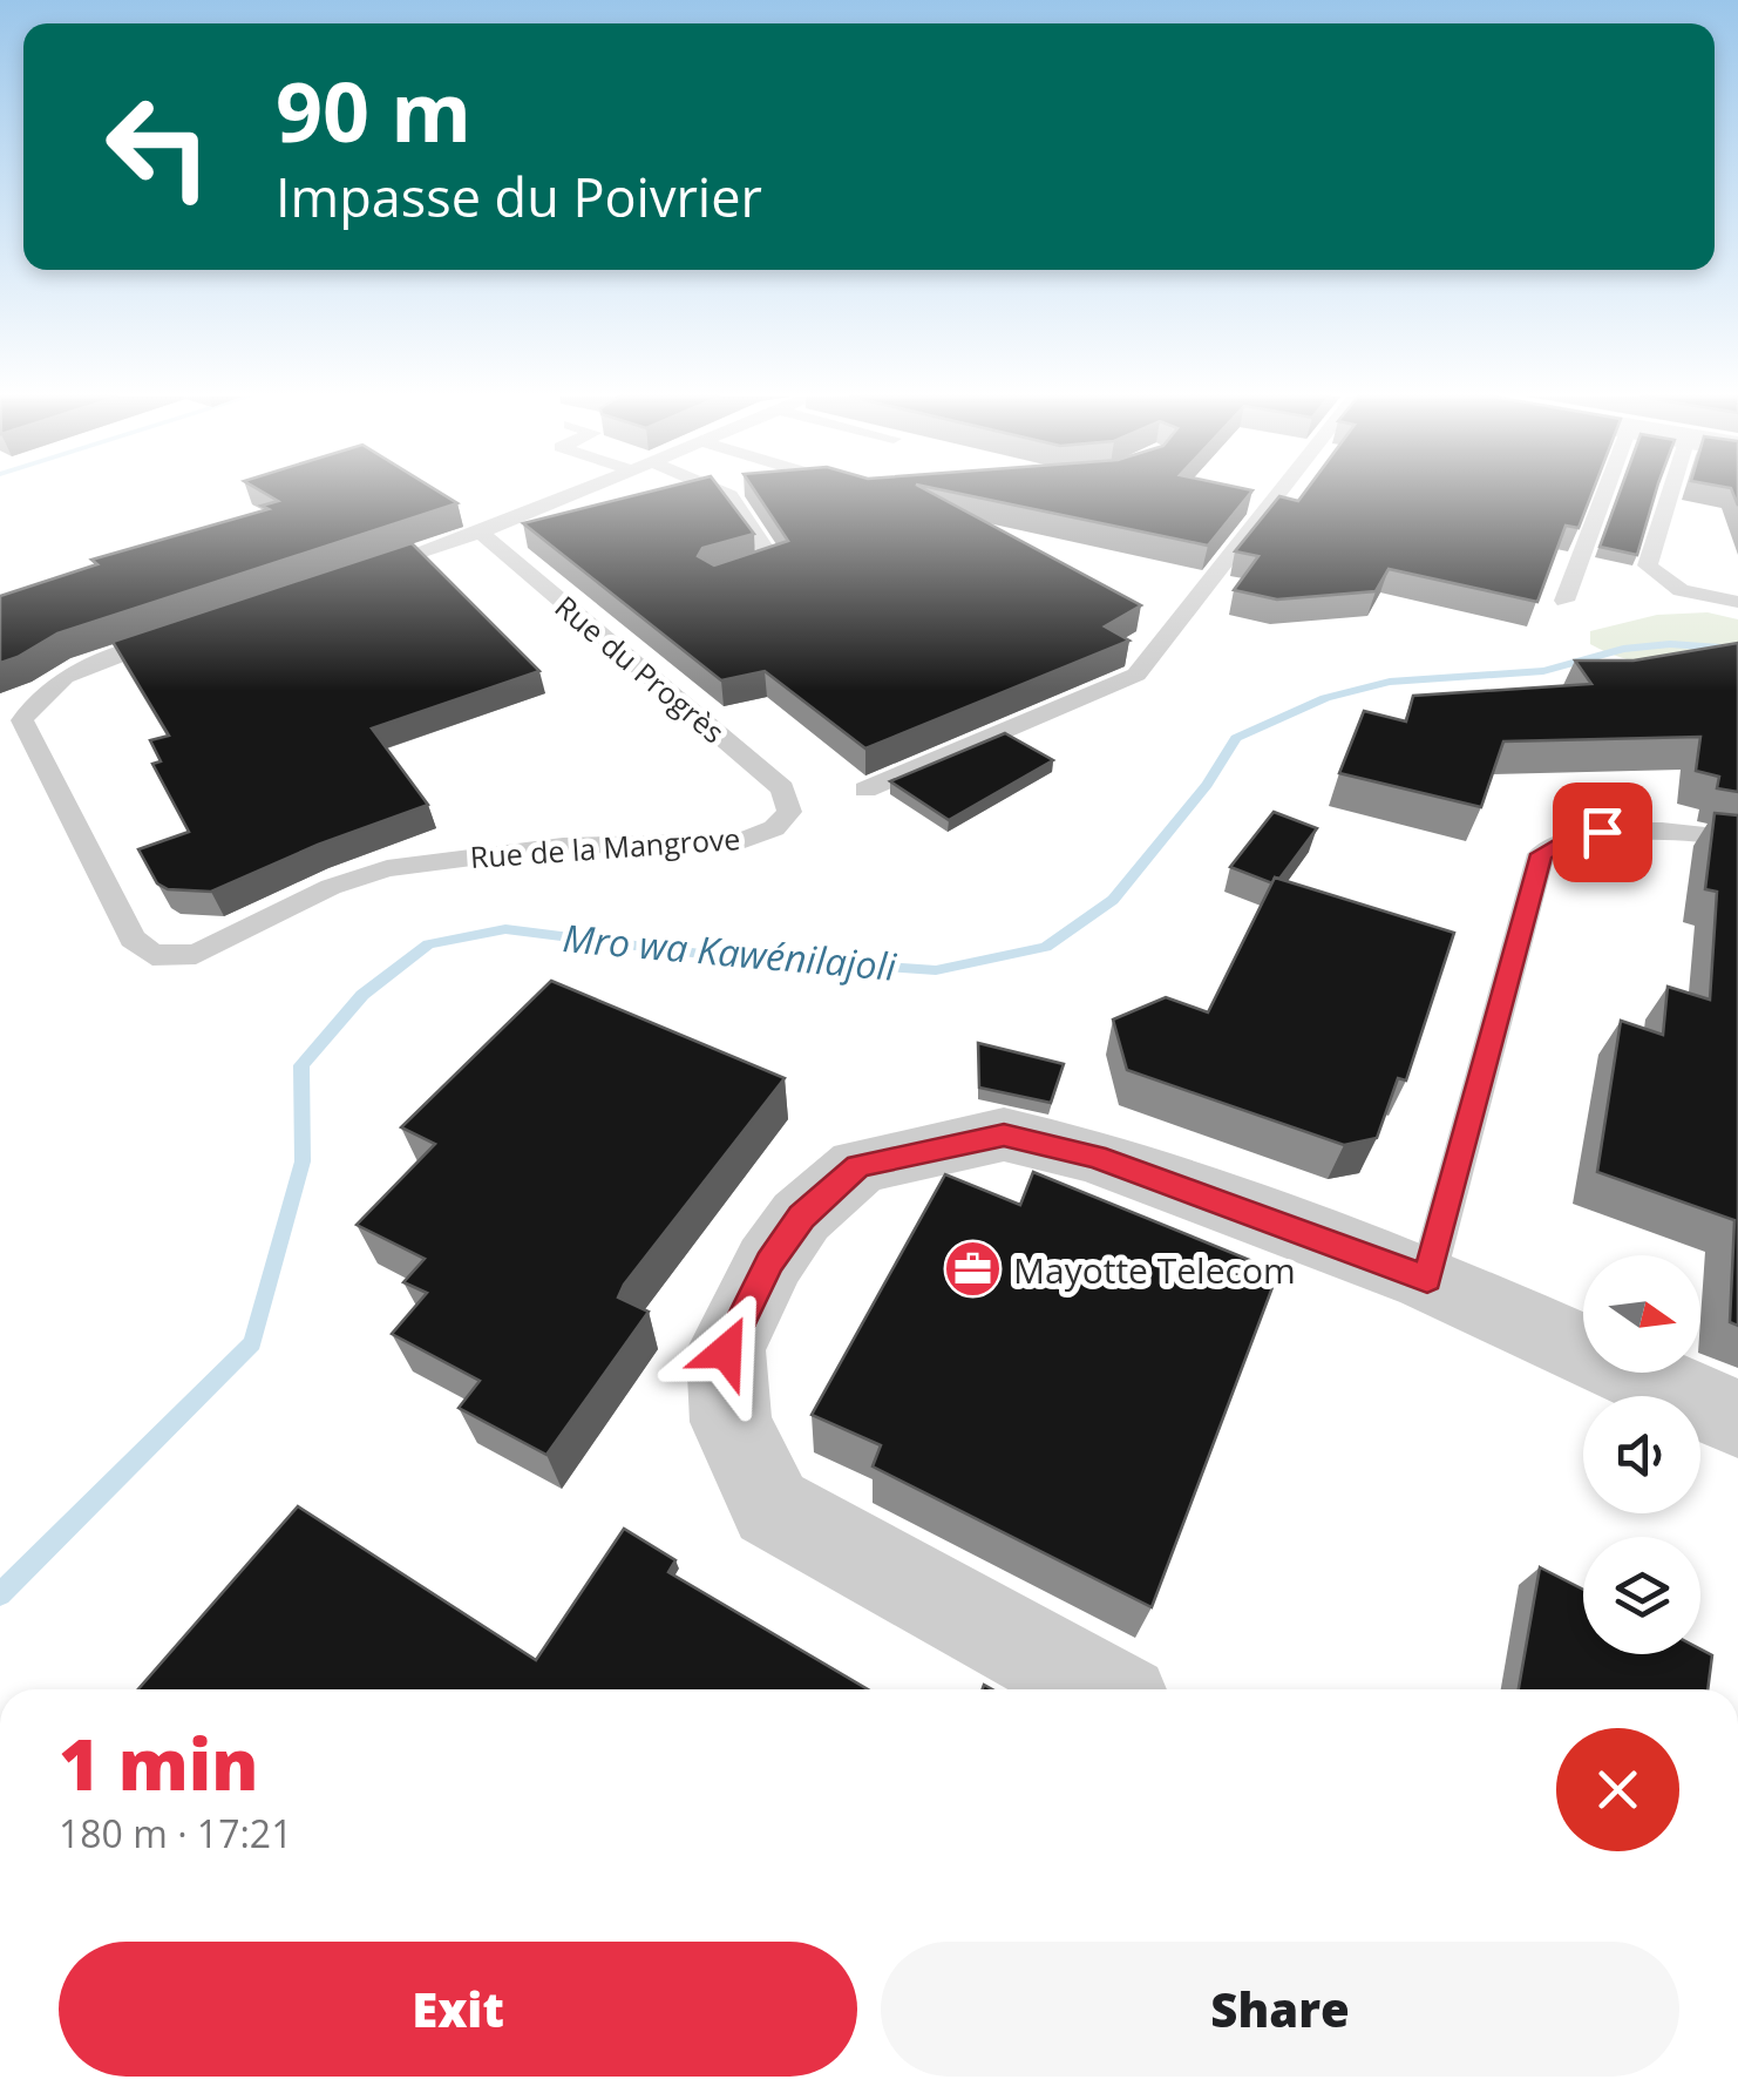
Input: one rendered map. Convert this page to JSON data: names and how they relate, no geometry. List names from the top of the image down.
{
  "streets": {
    "lane": ["Rue du Progrès", "Rue de la Mangrove"]
  },
  "crossings": [
    ["Rue du Progrès", "Rue de la Mangrove"]
  ],
  "water": ["Mro wa Kawénilajoli"],
  "places": {
    "office": ["Mayotte Telecom"]
  },
  "north": "right",
  "page": {
    "turn": ["90 m", "Impasse du Poivrier"],
    "heading": ["1 min", "180 m · 17:21"],
    "buttons": ["Exit", "Share"]
  }
}
